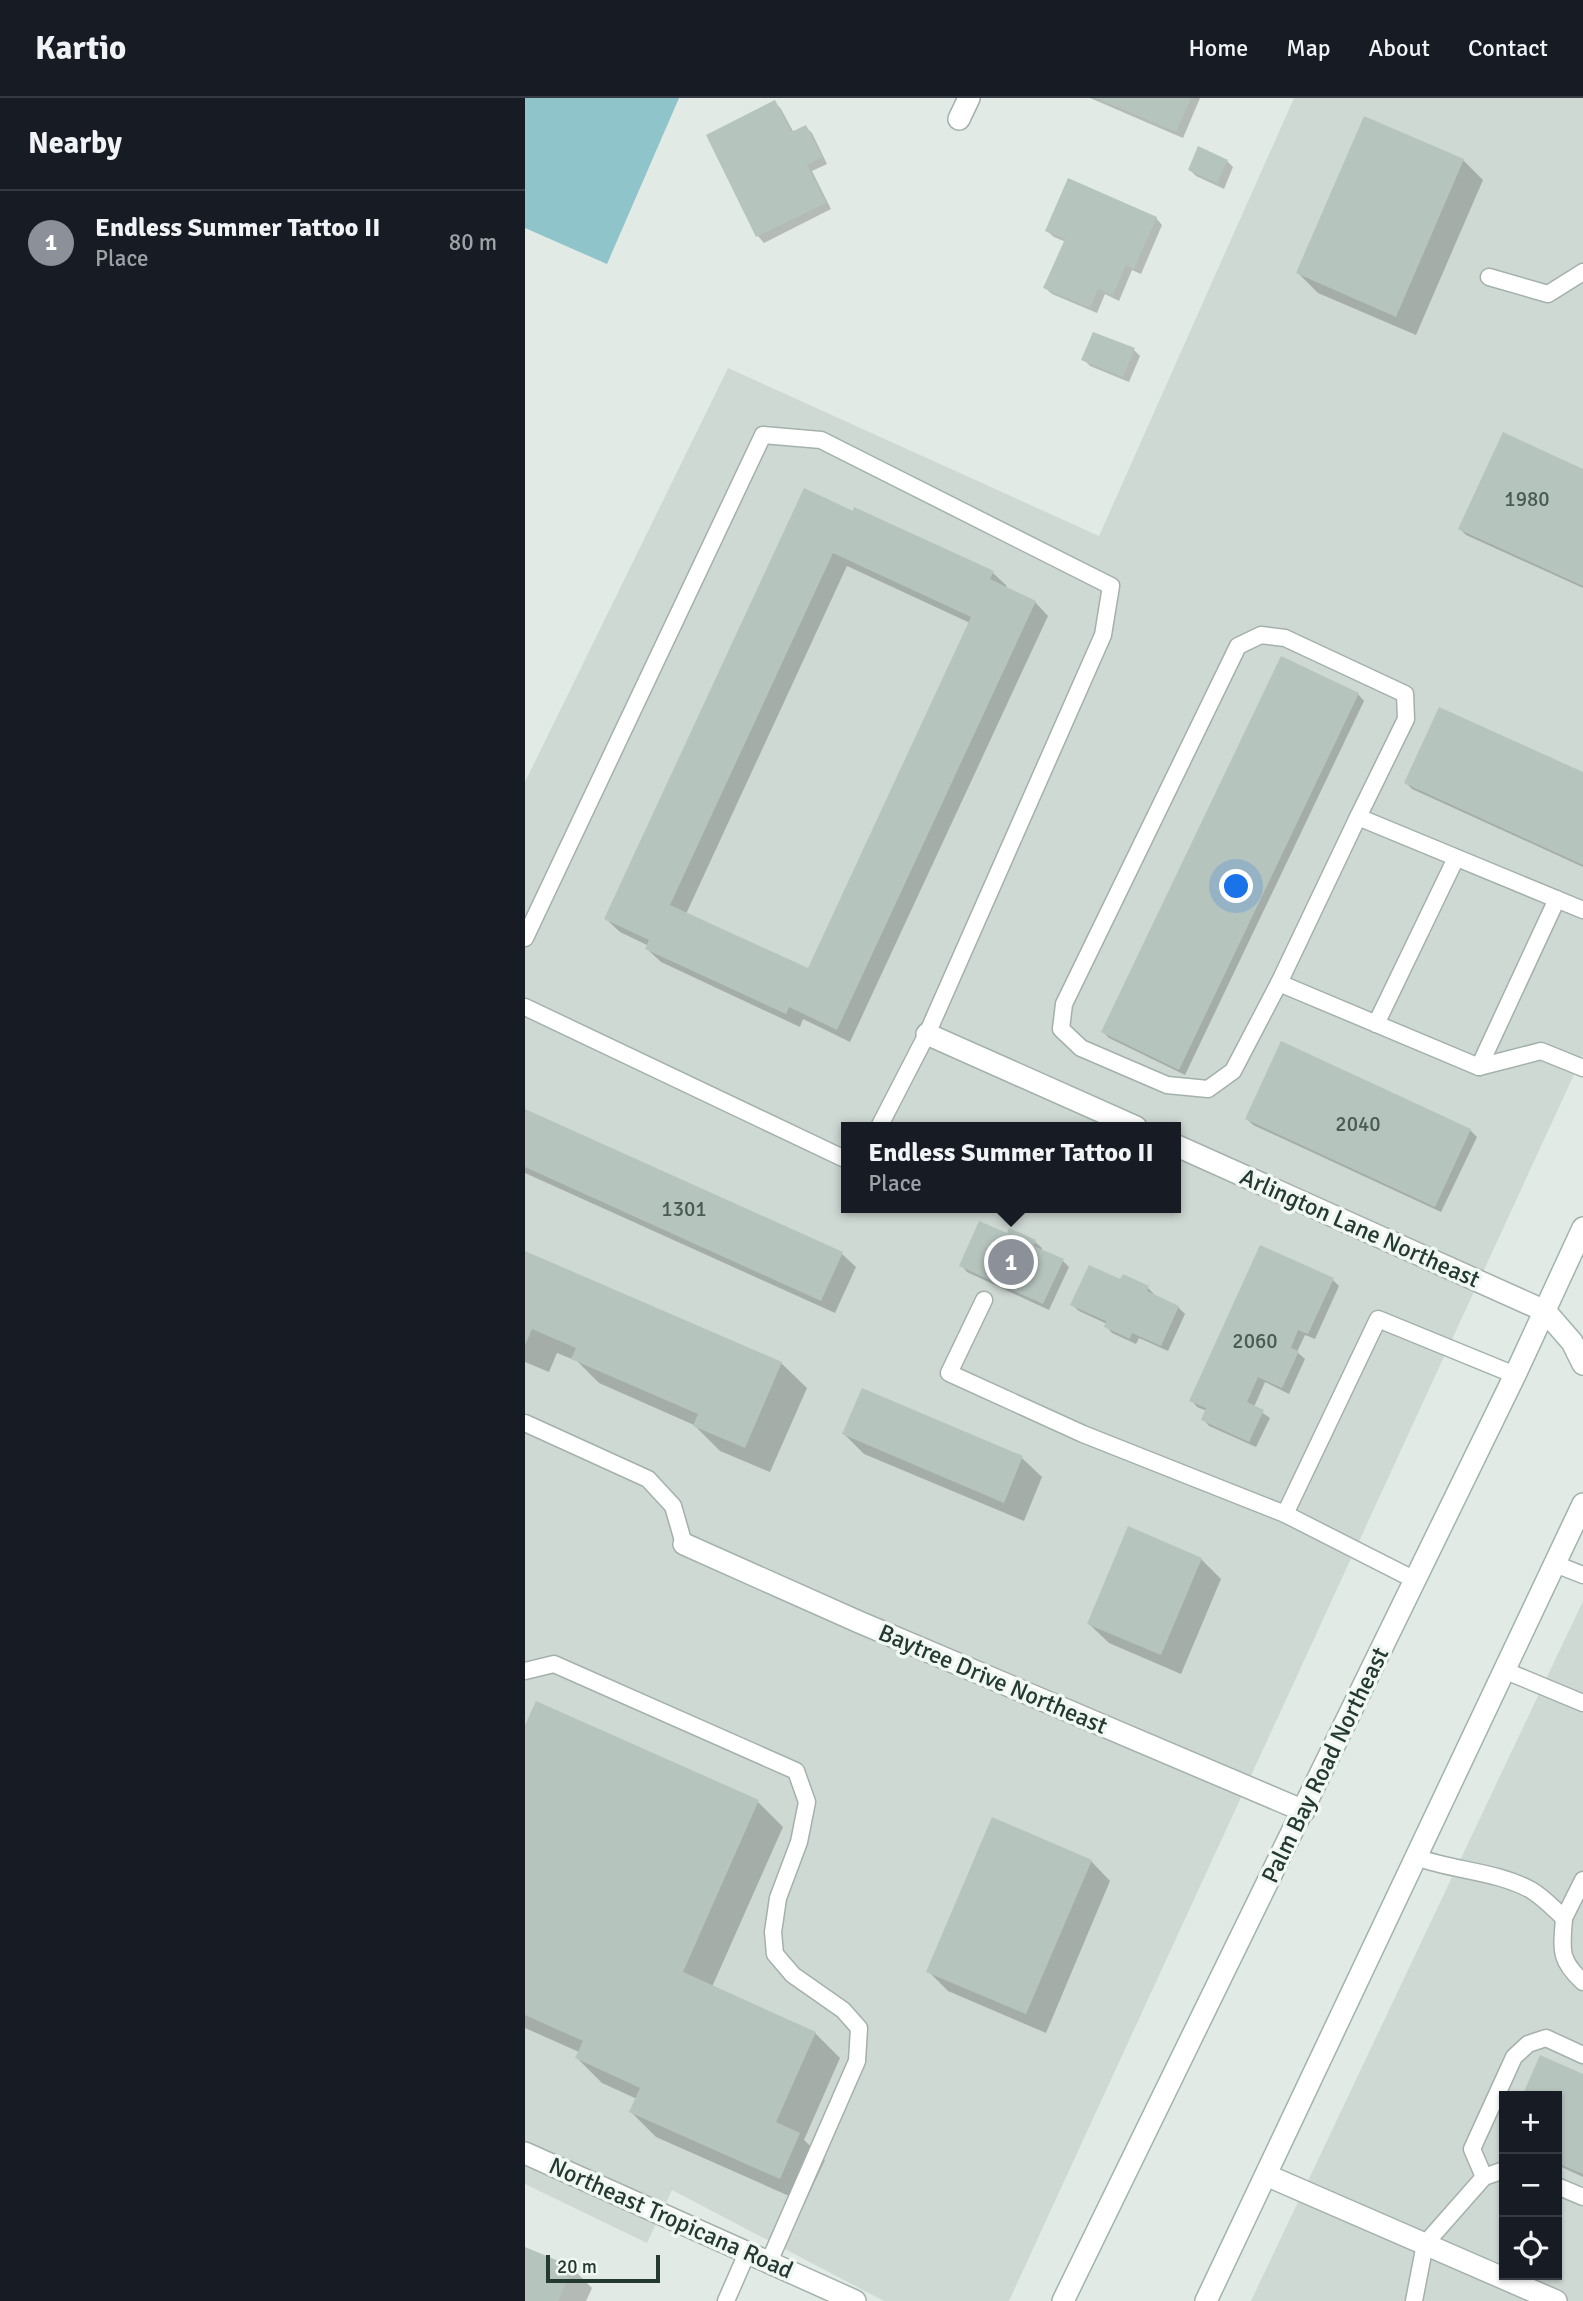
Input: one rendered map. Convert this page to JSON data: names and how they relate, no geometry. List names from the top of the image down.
{
  "streets": {
    "main road": [
      "Arlington Lane Northeast",
      "Baytree Drive Northeast",
      "Palm Bay Road Northeast",
      "Northeast Tropicana Road"
    ]
  },
  "crossings": [
    ["Arlington Lane Northeast", "Palm Bay Road Northeast"],
    ["Baytree Drive Northeast", "Palm Bay Road Northeast"]
  ],
  "house_numbers": [
    "1980",
    "2040",
    "1301",
    "2060"
  ],
  "scale_bar": "20 m",
  "page": {
    "header": "Kartio",
    "nav": [
      "Home",
      "Map",
      "About",
      "Contact"
    ],
    "heading": "Nearby",
    "list": [
      {
        "mark": "1",
        "name": "Endless Summer Tattoo II",
        "note": "Place",
        "value": "80 m"
      }
    ],
    "popup": ["Endless Summer Tattoo II", "Place"],
    "pins": "1",
    "map_buttons": ["+", "−"],
    "scale": "20 m"
  }
}
